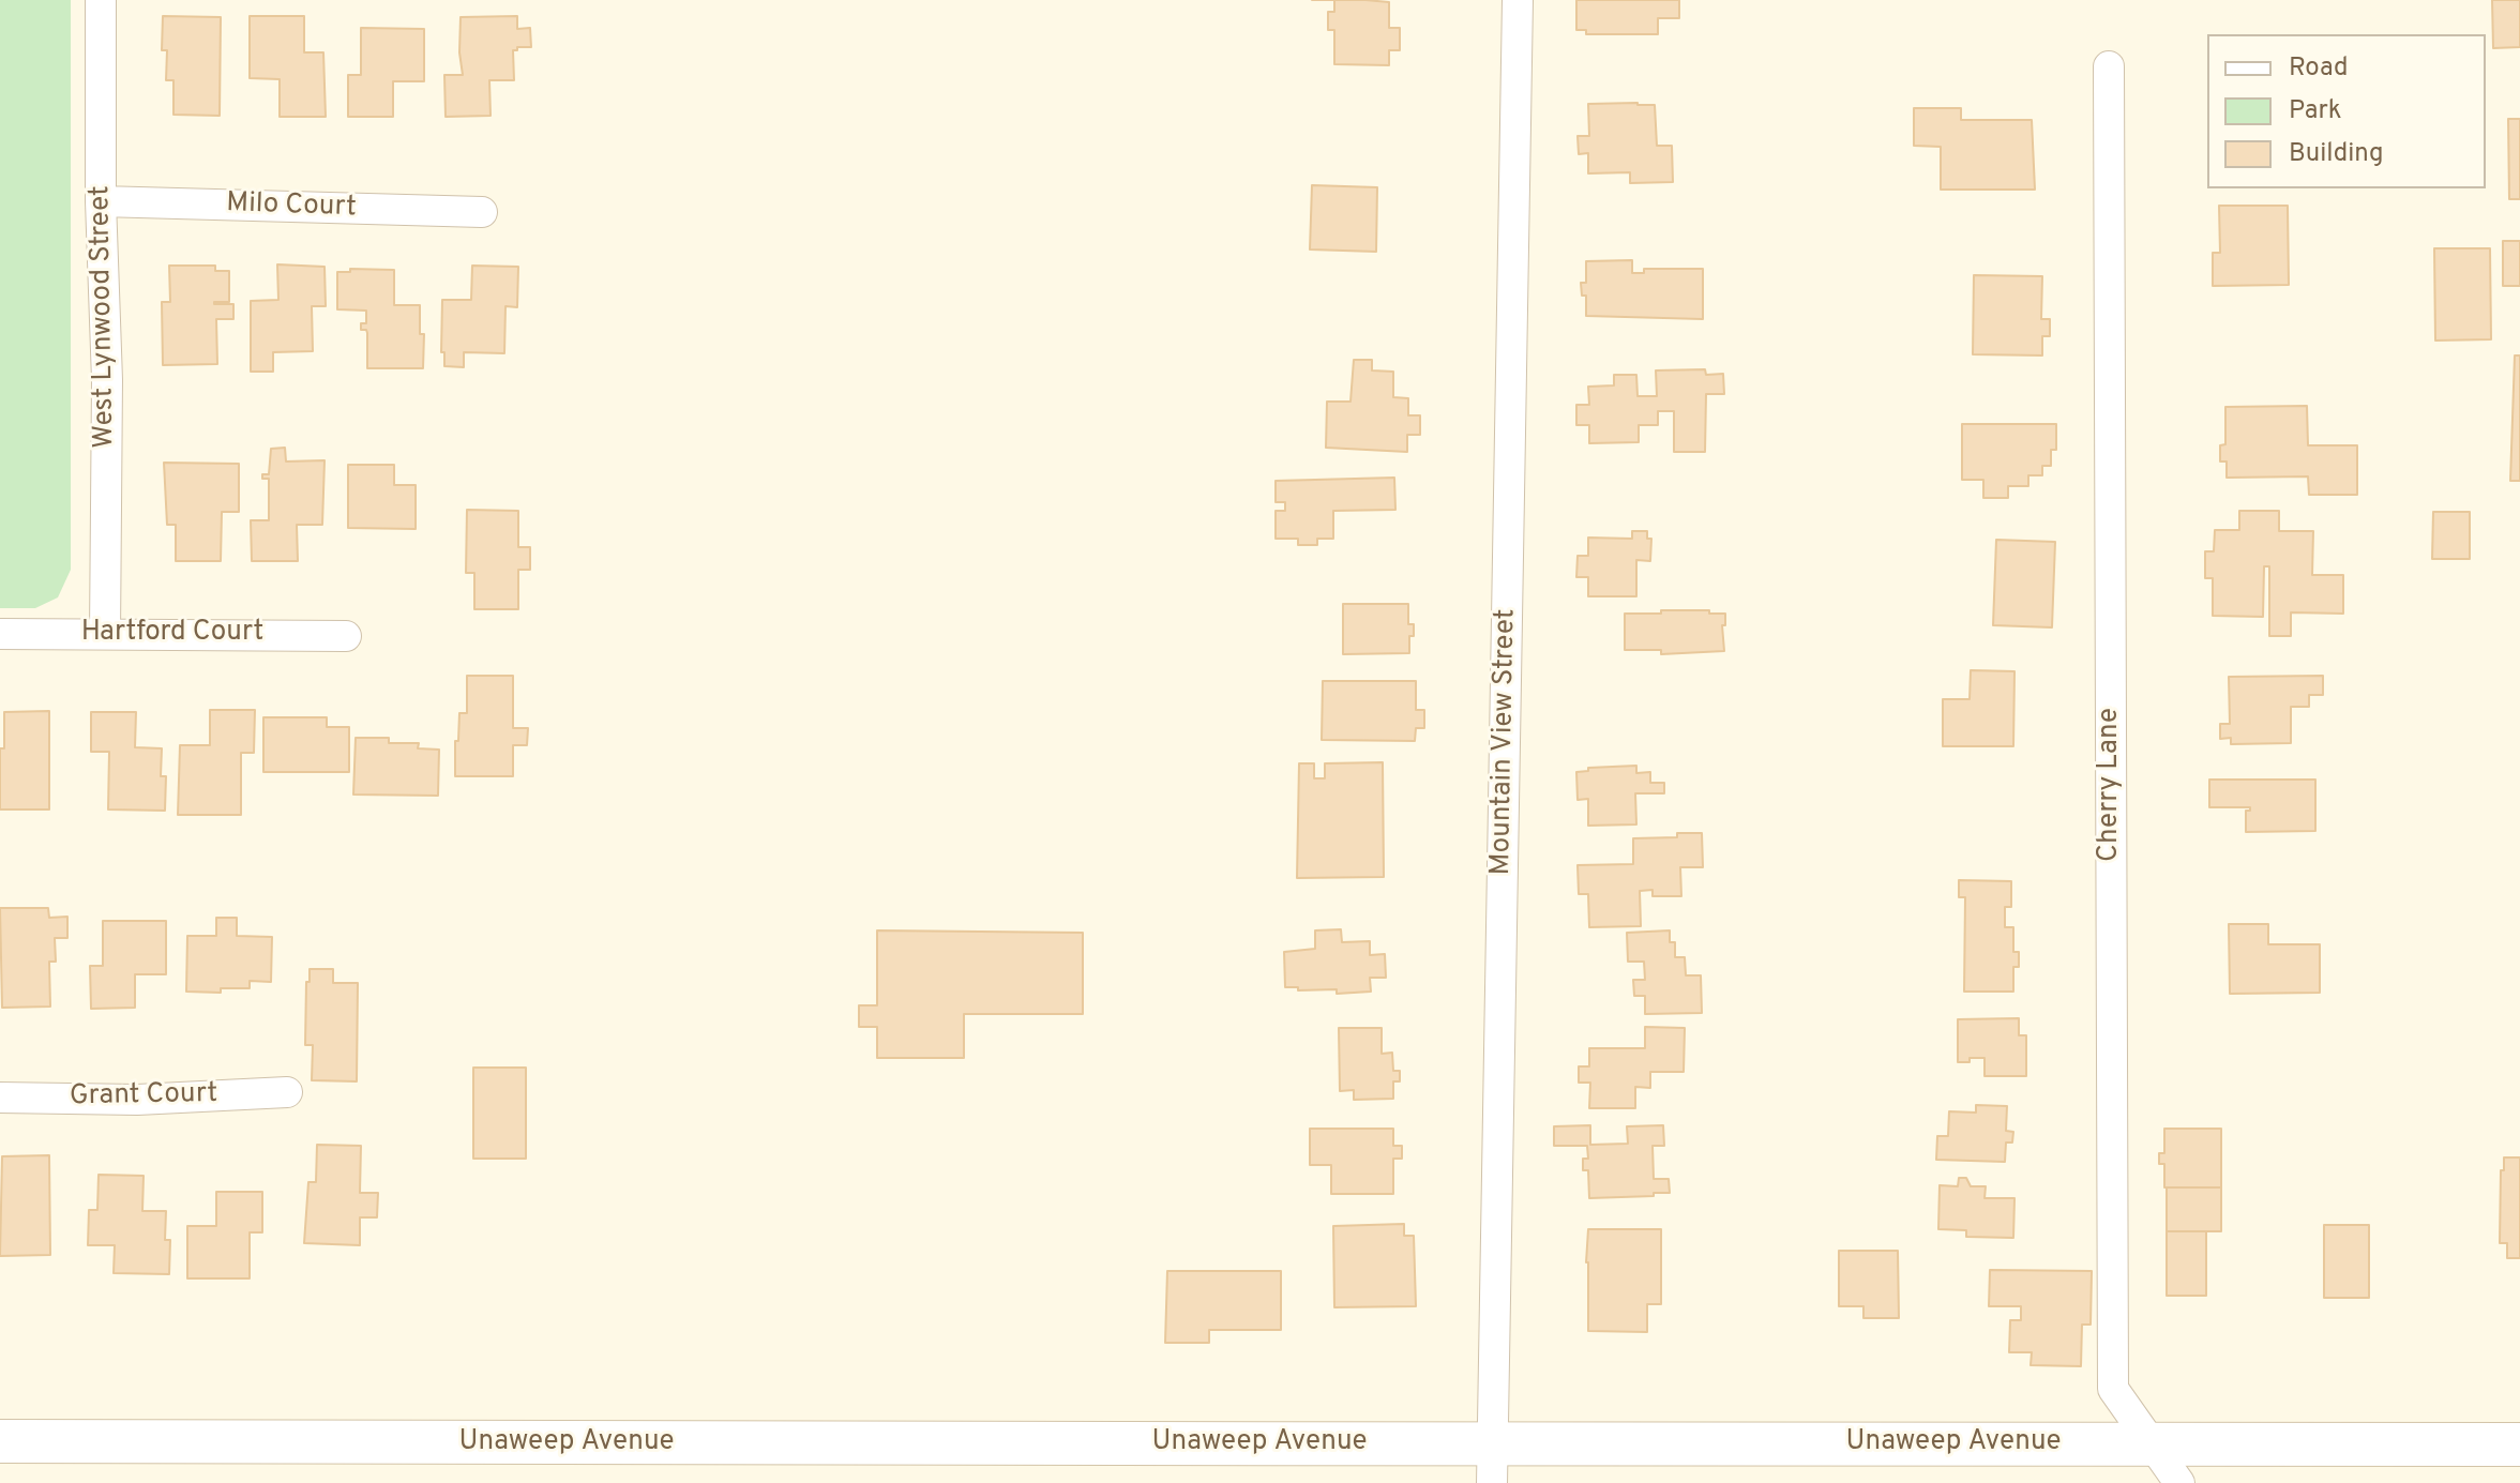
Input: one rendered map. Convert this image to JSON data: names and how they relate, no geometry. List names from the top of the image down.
{
  "streets": {
    "main road": ["Unaweep Avenue"],
    "street": [
      "Milo Court",
      "West Lynwood Street",
      "Hartford Court",
      "Mountain View Street",
      "Cherry Lane",
      "Grant Court"
    ]
  },
  "crossings": [
    ["Milo Court", "West Lynwood Street"],
    ["West Lynwood Street", "Hartford Court"],
    ["Mountain View Street", "Unaweep Avenue"],
    ["Cherry Lane", "Unaweep Avenue"]
  ],
  "legend": ["Road", "Park", "Building"]
}
